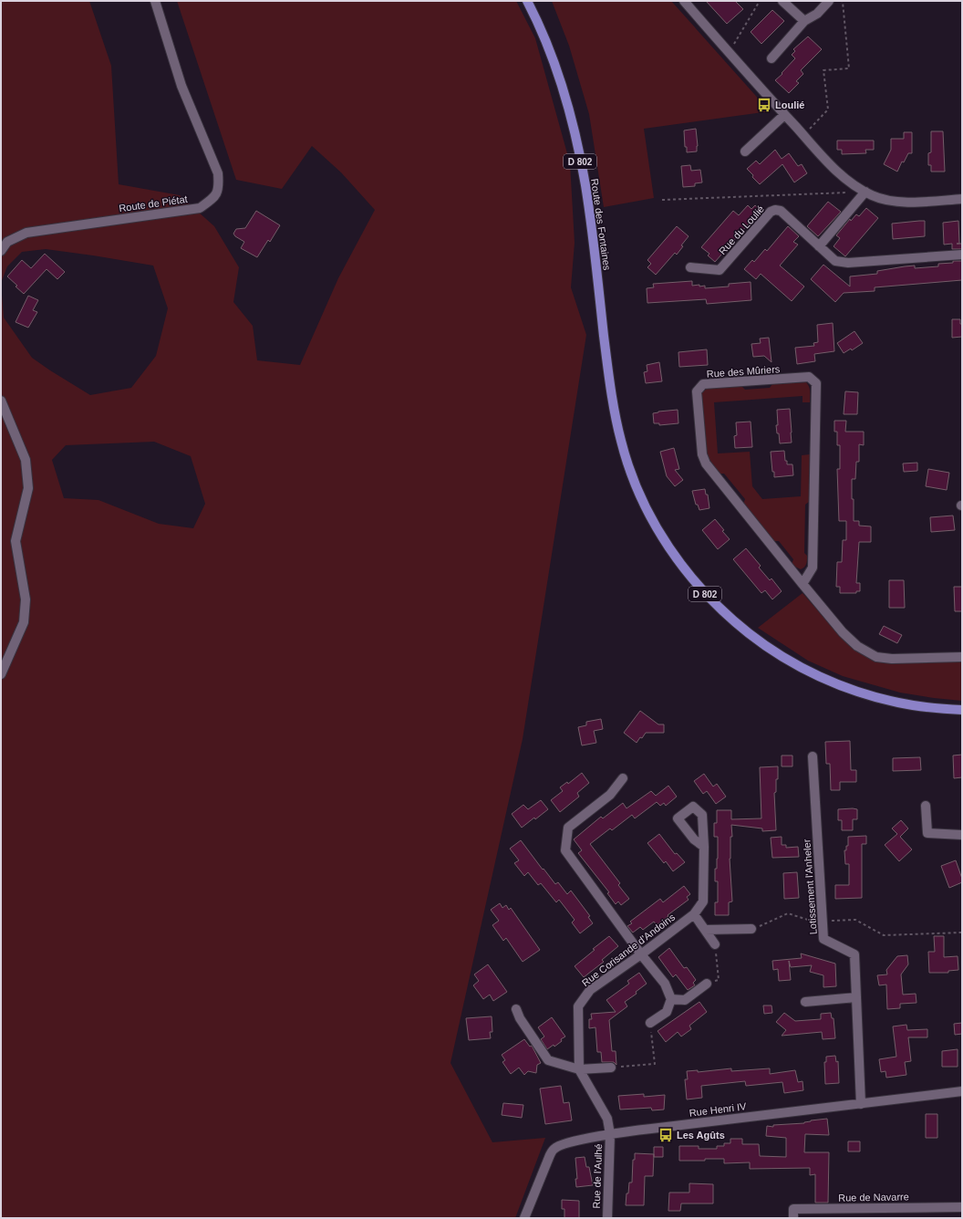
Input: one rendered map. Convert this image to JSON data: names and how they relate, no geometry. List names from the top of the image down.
{
  "streets": {
    "main road": ["D 802", "Route des Fontaines"],
    "street": [
      "Route de Piétat",
      "Rue du Loulié",
      "Rue des Mûriers",
      "Lotissement l'Anheler",
      "Rue Corisande d'Andoins",
      "Rue Henri IV",
      "Rue de l'Aulhé",
      "Rue de Navarre"
    ]
  },
  "crossings": [
    ["Lotissement l'Anheler", "Rue Henri IV"],
    ["Rue Corisande d'Andoins", "Rue Henri IV"],
    ["Rue Corisande d'Andoins", "Rue de l'Aulhé"],
    ["Rue Henri IV", "Rue de l'Aulhé"]
  ],
  "places": {
    "bus stop": ["Loulié", "Les Agûts"]
  }
}
